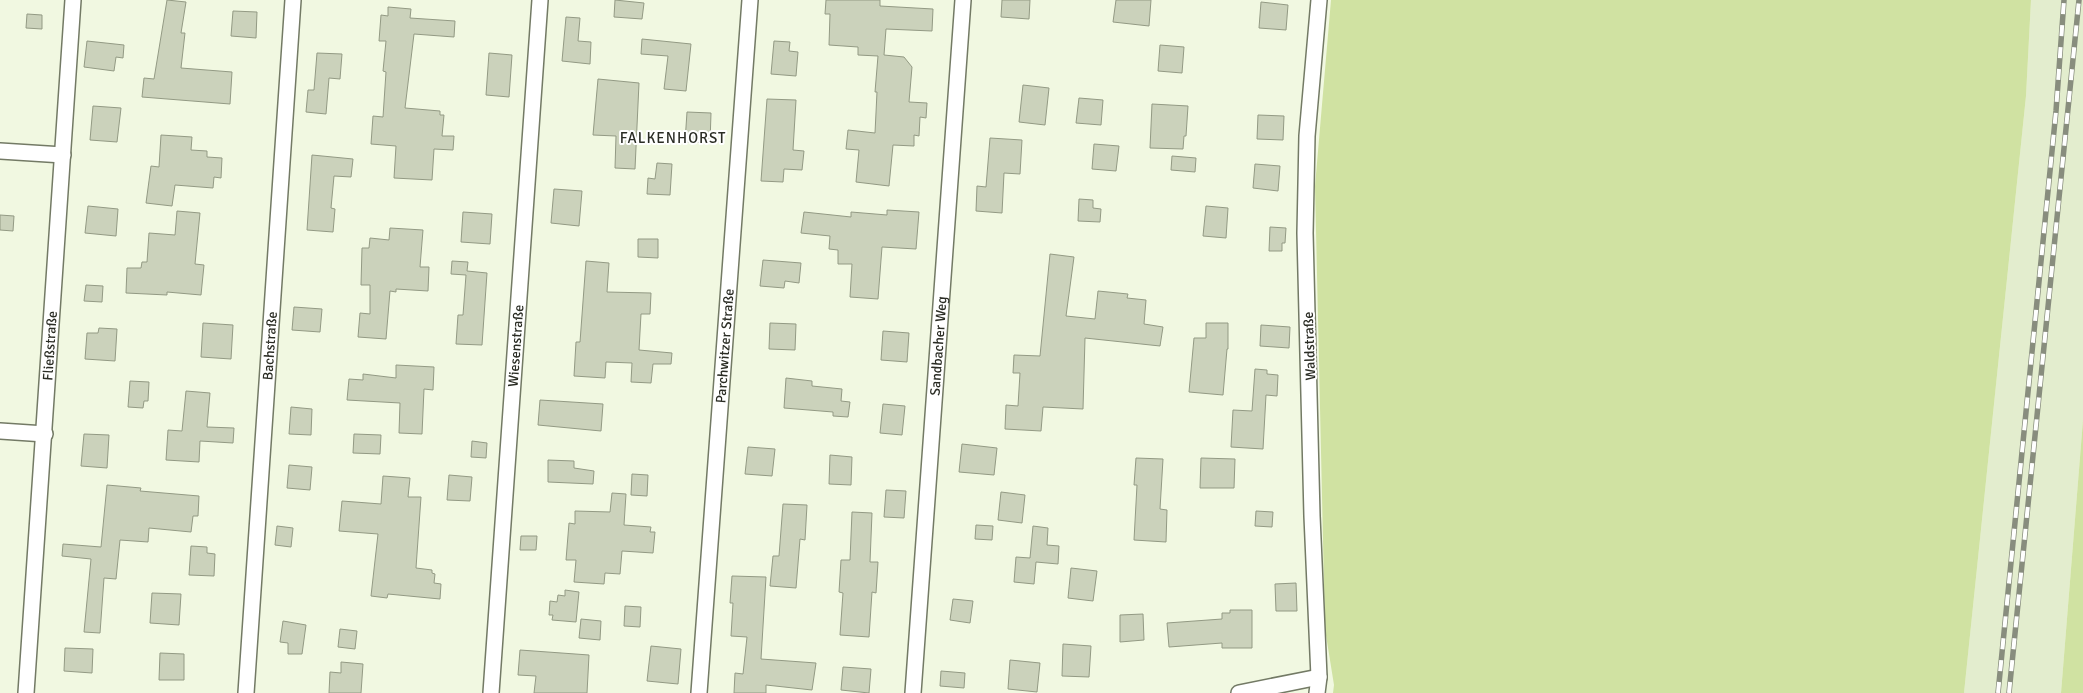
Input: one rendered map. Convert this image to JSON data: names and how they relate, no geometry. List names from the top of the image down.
{
  "streets": {
    "street": [
      "Bachstraße",
      "Waldstraße",
      "Fließstraße",
      "Wiesenstraße",
      "Parchwitzer Straße",
      "Sandbacher Weg"
    ]
  },
  "districts": ["FALKENHORST"]
}
